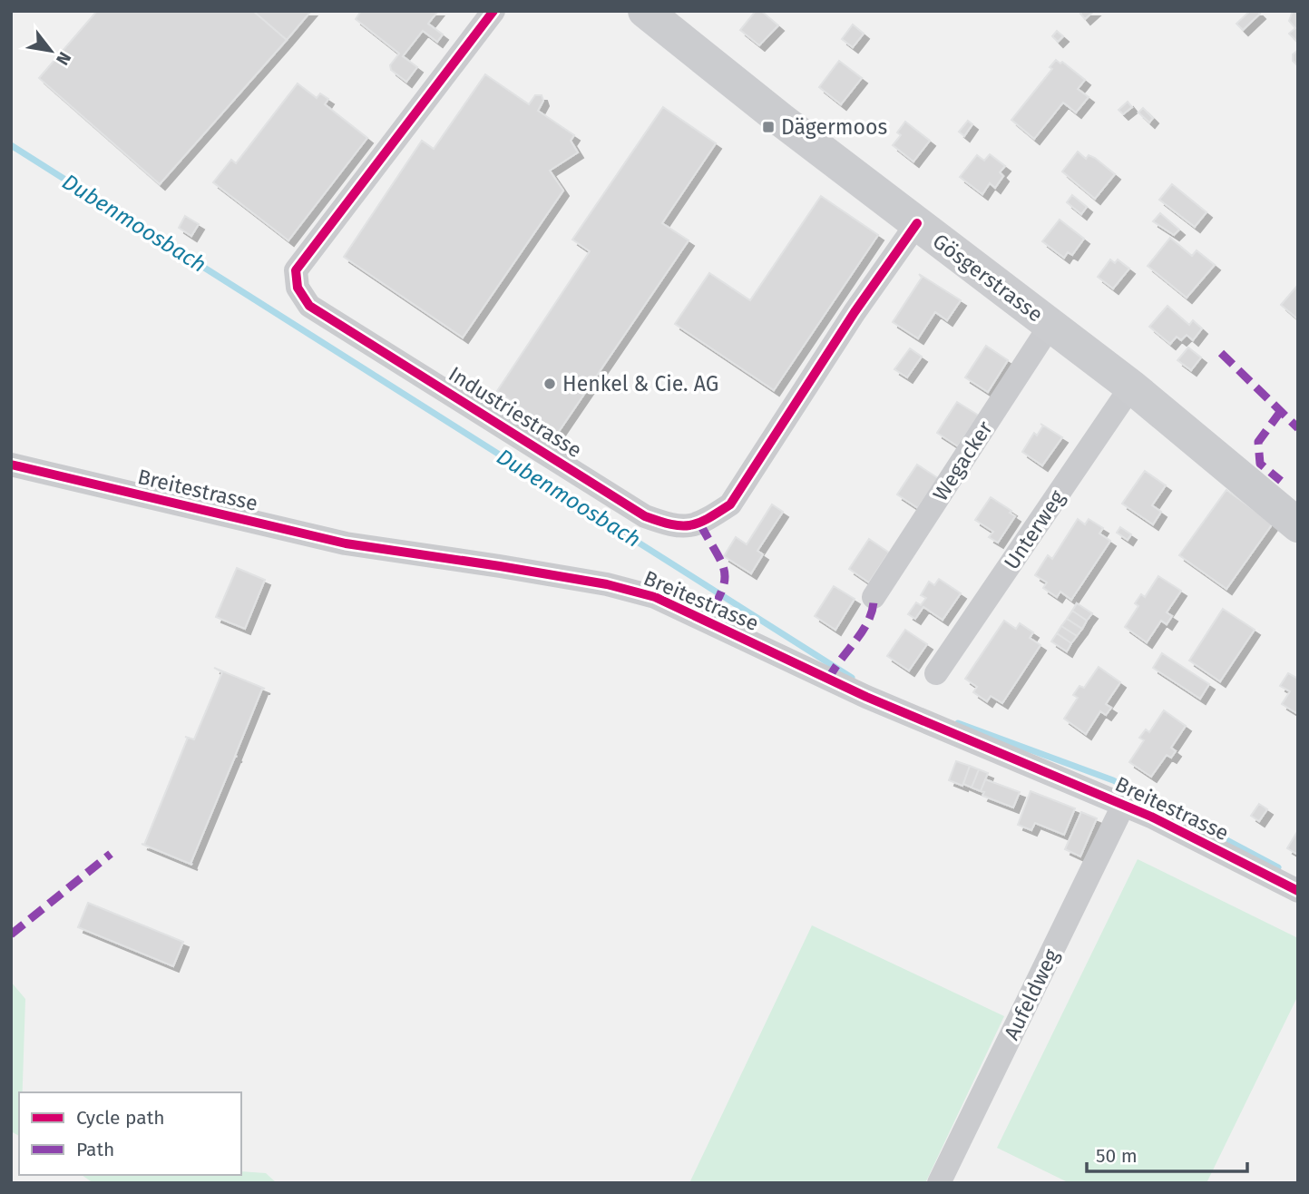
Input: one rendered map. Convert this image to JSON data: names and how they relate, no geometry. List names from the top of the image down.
{
  "streets": {
    "main road": ["Gösgerstrasse"],
    "street": [
      "Industriestrasse",
      "Wegacker",
      "Breitestrasse",
      "Unterweg",
      "Aufeldweg"
    ]
  },
  "crossings": [
    ["Gösgerstrasse", "Industriestrasse"],
    ["Gösgerstrasse", "Wegacker"],
    ["Gösgerstrasse", "Unterweg"],
    ["Breitestrasse", "Aufeldweg"]
  ],
  "water": ["Dubenmoosbach"],
  "places": {
    "transit": ["Dägermoos"],
    "other": ["Henkel & Cie. AG"]
  },
  "legend": ["Cycle path", "Path"],
  "scale_bar": "50 m",
  "north": "bottom right"
}
